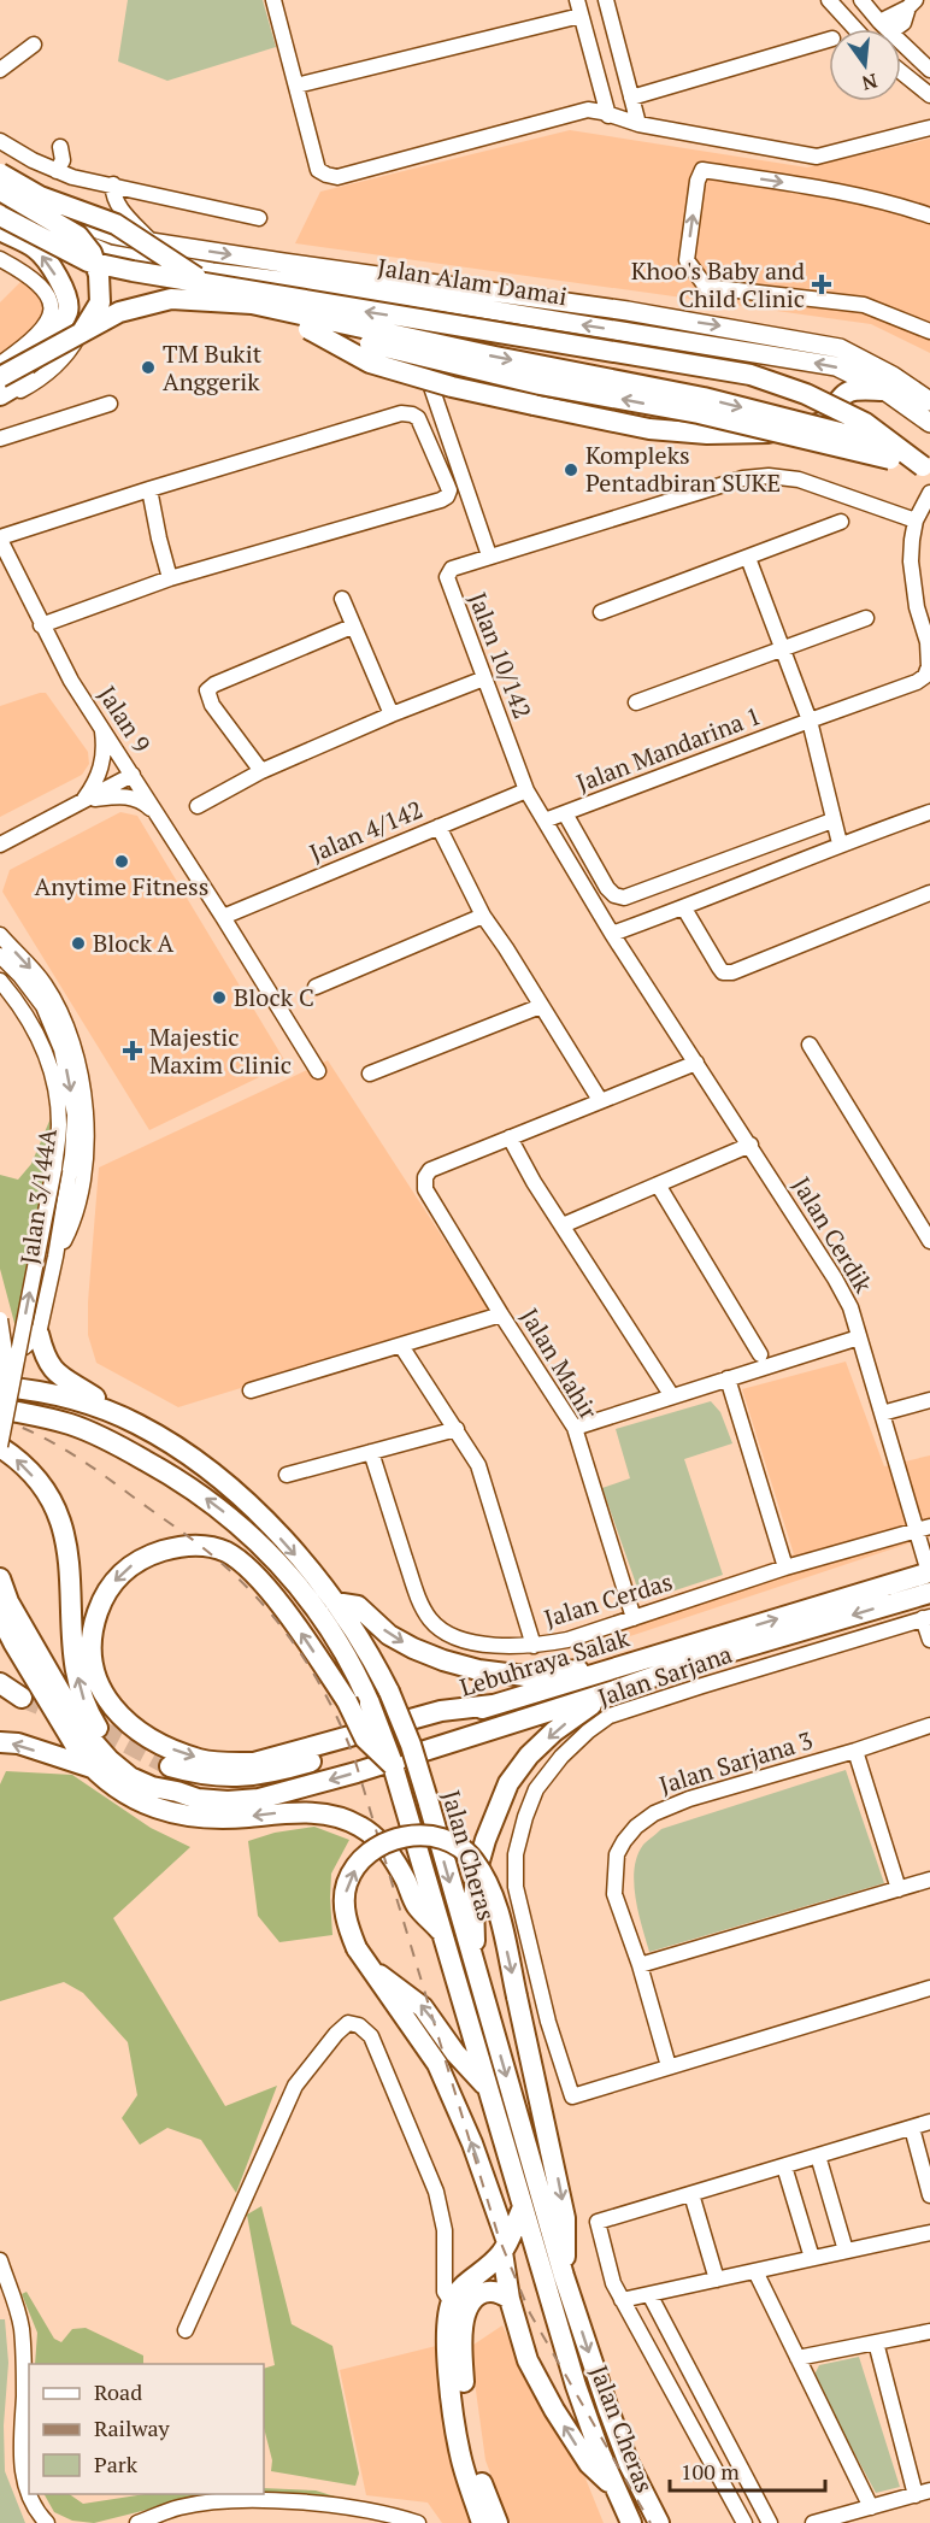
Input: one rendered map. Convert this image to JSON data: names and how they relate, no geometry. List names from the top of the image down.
{
  "streets": {
    "highway": ["Lebuhraya Salak", "Jalan Cheras"],
    "main road": ["Jalan Alam Damai"],
    "street": [
      "Jalan 10/142",
      "Jalan 9",
      "Jalan Mandarina 1",
      "Jalan 4/142",
      "Jalan 3/144A",
      "Jalan Cerdik",
      "Jalan Mahir",
      "Jalan Cerdas",
      "Jalan Sarjana",
      "Jalan Sarjana 3"
    ]
  },
  "crossings": [
    ["Jalan 10/142", "Jalan Mandarina 1"],
    ["Jalan 10/142", "Jalan 4/142"],
    ["Jalan 10/142", "Jalan Cerdik"],
    ["Jalan 9", "Jalan 4/142"],
    ["Jalan Cerdik", "Jalan Cerdas"],
    ["Jalan Cerdik", "Lebuhraya Salak"],
    ["Jalan Mahir", "Jalan Cerdas"],
    ["Jalan Sarjana", "Jalan Sarjana 3"]
  ],
  "places": {
    "health": ["Khoo's Baby and Child Clinic", "Majestic Maxim Clinic"],
    "other": [
      "TM Bukit Anggerik",
      "Kompleks Pentadbiran SUKE",
      "Anytime Fitness",
      "Block A",
      "Block C"
    ]
  },
  "legend": ["Road", "Railway", "Park"],
  "scale_bar": "100 m",
  "north": "bottom"
}
